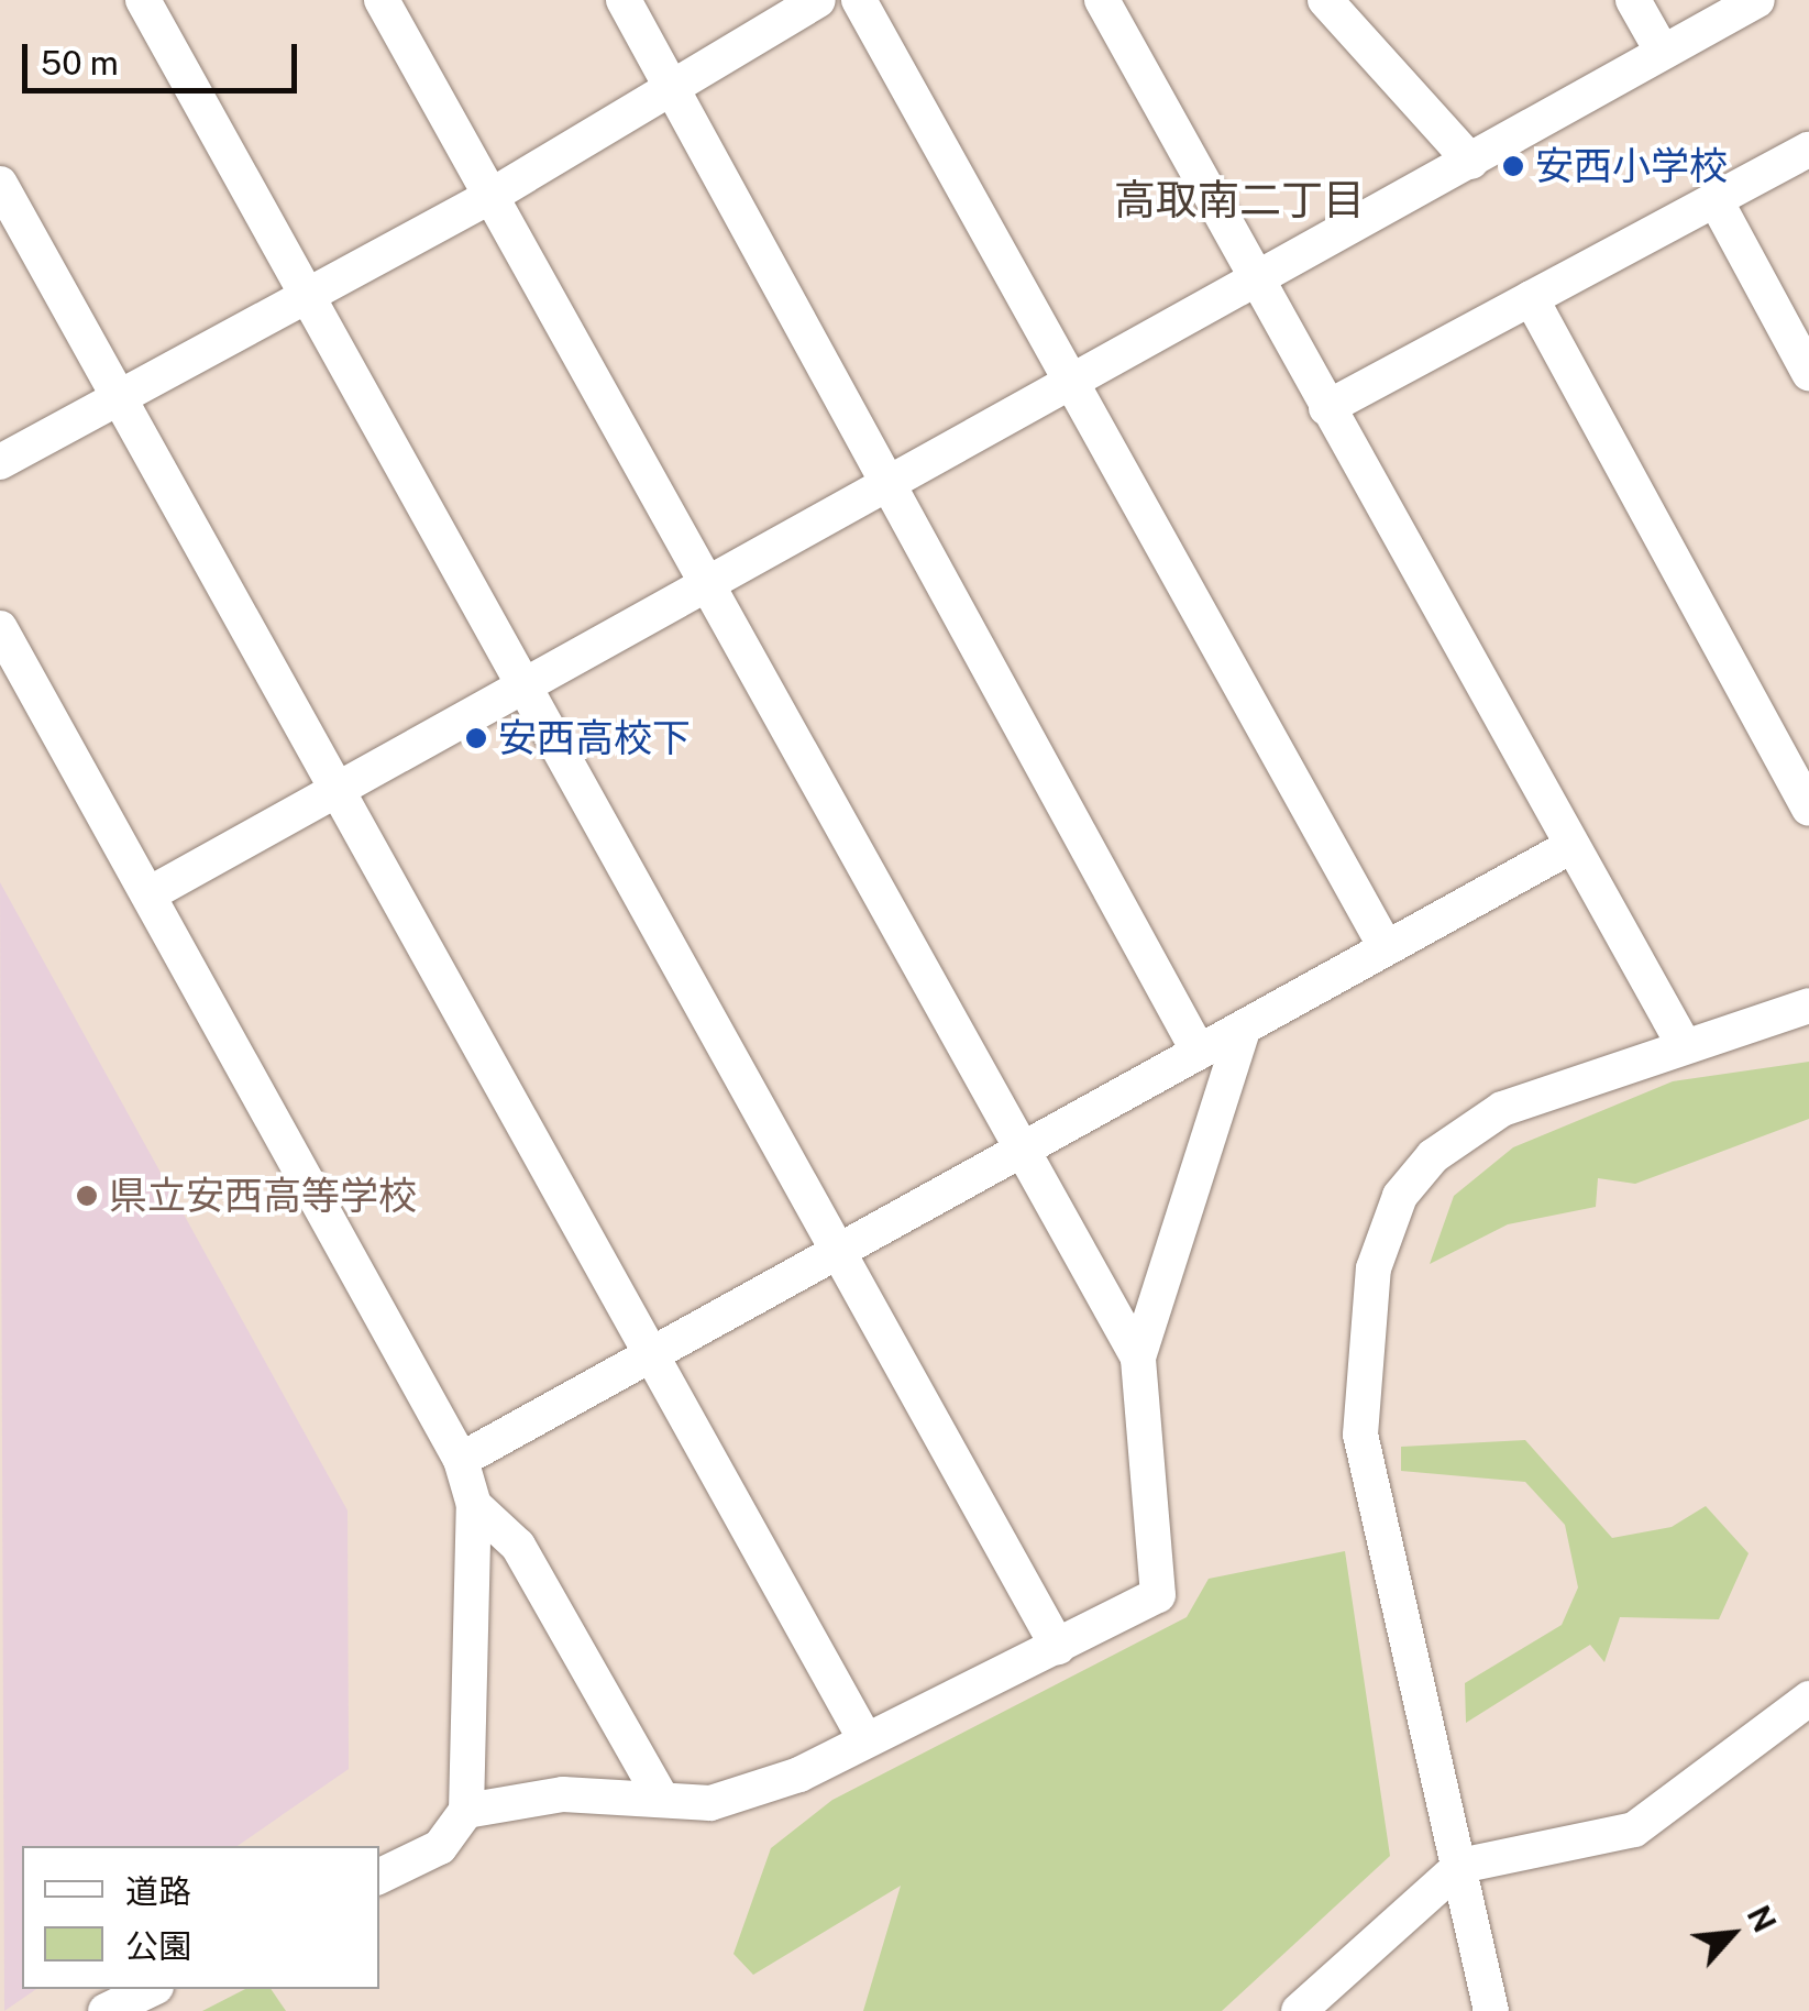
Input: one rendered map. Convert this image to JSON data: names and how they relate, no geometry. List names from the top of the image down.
{
  "districts": ["高取南二丁目"],
  "places": ["安西小学校", "安西高校下", "県立安西高等学校"],
  "legend": ["道路", "公園"],
  "scale_bar": "50 m",
  "north": "top right"
}
